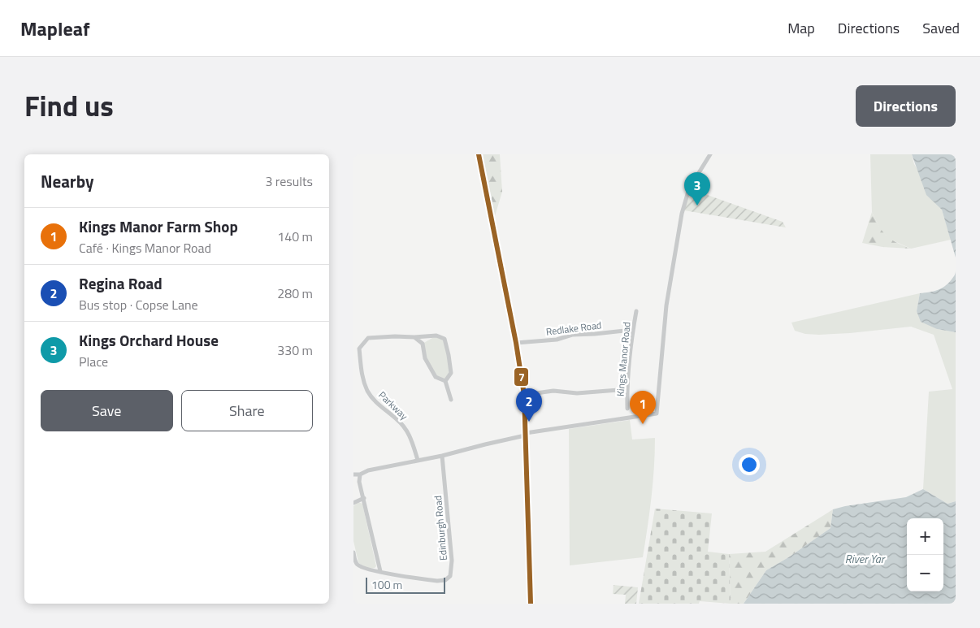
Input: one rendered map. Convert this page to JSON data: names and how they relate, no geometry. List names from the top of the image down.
{
  "streets": {
    "street": [
      "Redlake Road",
      "Kings Manor Road",
      "Parkway",
      "Edinburgh Road"
    ]
  },
  "crossings": [
    ["Redlake Road", "Kings Manor Road"]
  ],
  "water": ["River Yar"],
  "lines": ["transit line 7"],
  "scale_bar": "100 m",
  "page": {
    "header": "Mapleaf",
    "nav": ["Map", "Directions", "Saved"],
    "title": "Find us",
    "buttons": [
      "Directions",
      ["Save", "Share"]
    ],
    "heading": ["Nearby", "3 results"],
    "pins": ["3", "2", "1"],
    "list": [
      {
        "mark": "1",
        "name": "Kings Manor Farm Shop",
        "note": "Café · Kings Manor Road",
        "value": "140 m"
      },
      {
        "mark": "2",
        "name": "Regina Road",
        "note": "Bus stop · Copse Lane",
        "value": "280 m"
      },
      {
        "mark": "3",
        "name": "Kings Orchard House",
        "note": "Place",
        "value": "330 m"
      }
    ],
    "map_buttons": ["+", "−"],
    "scale": "100 m"
  }
}
